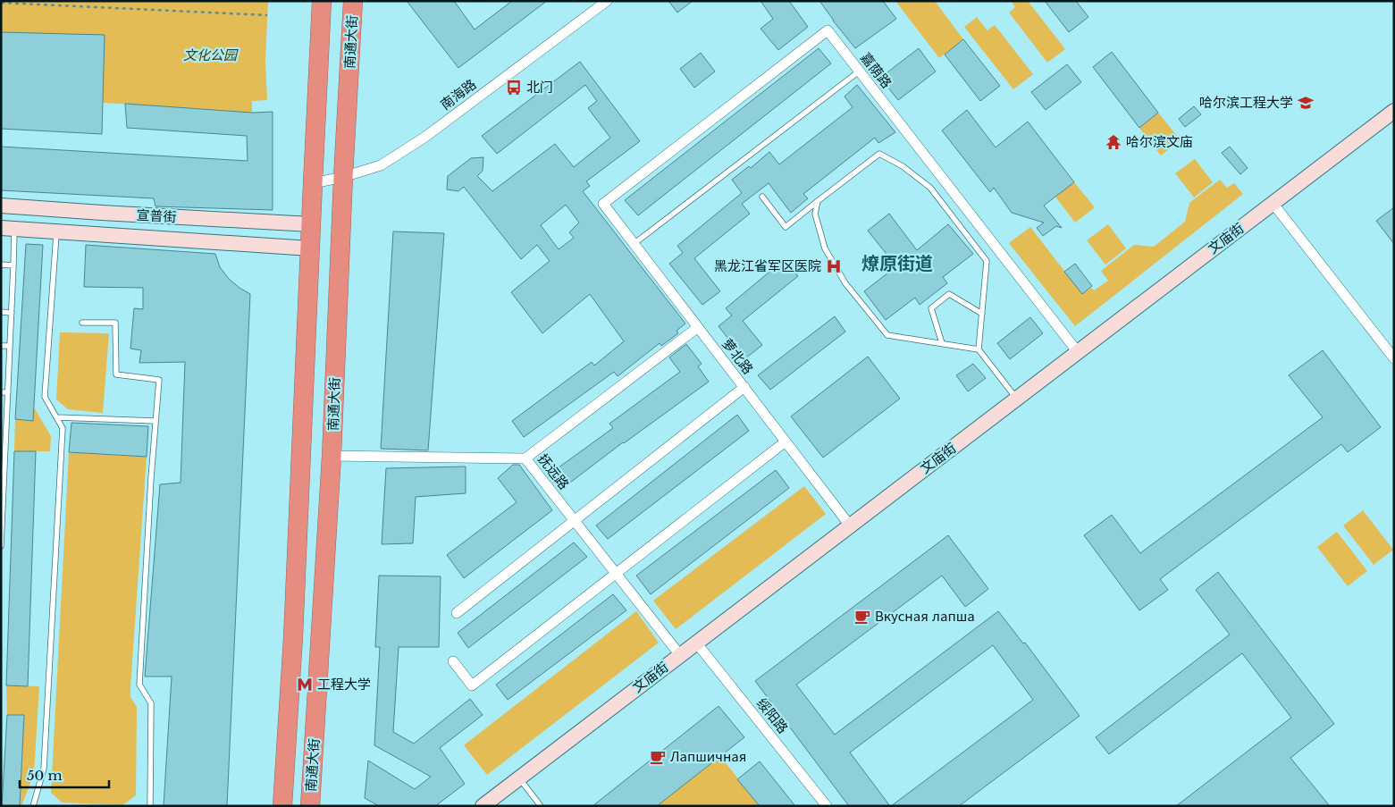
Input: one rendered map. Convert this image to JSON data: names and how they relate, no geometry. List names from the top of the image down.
{
  "streets": {
    "highway": ["南通大街"],
    "main road": ["宣普街", "文庙街"],
    "street": [
      "嘉荫路",
      "南海路",
      "萝北路",
      "抚远路",
      "绥阳路"
    ]
  },
  "crossings": [
    ["南通大街", "南海路"],
    ["南通大街", "宣普街"],
    ["南通大街", "抚远路"],
    ["嘉荫路", "文庙街"],
    ["嘉荫路", "萝北路"],
    ["文庙街", "萝北路"],
    ["文庙街", "抚远路"],
    ["文庙街", "绥阳路"]
  ],
  "districts": ["燎原街道"],
  "parks": ["文化公园"],
  "places": {
    "bus stop": ["北门"],
    "school or university": ["哈尔滨工程大学"],
    "temple": ["哈尔滨文庙"],
    "hospital": ["黑龙江省军区医院"],
    "cafe": ["Вкусная лапша", "Лапшичная"],
    "metro station": ["工程大学"]
  },
  "scale_bar": "50 m"
}
